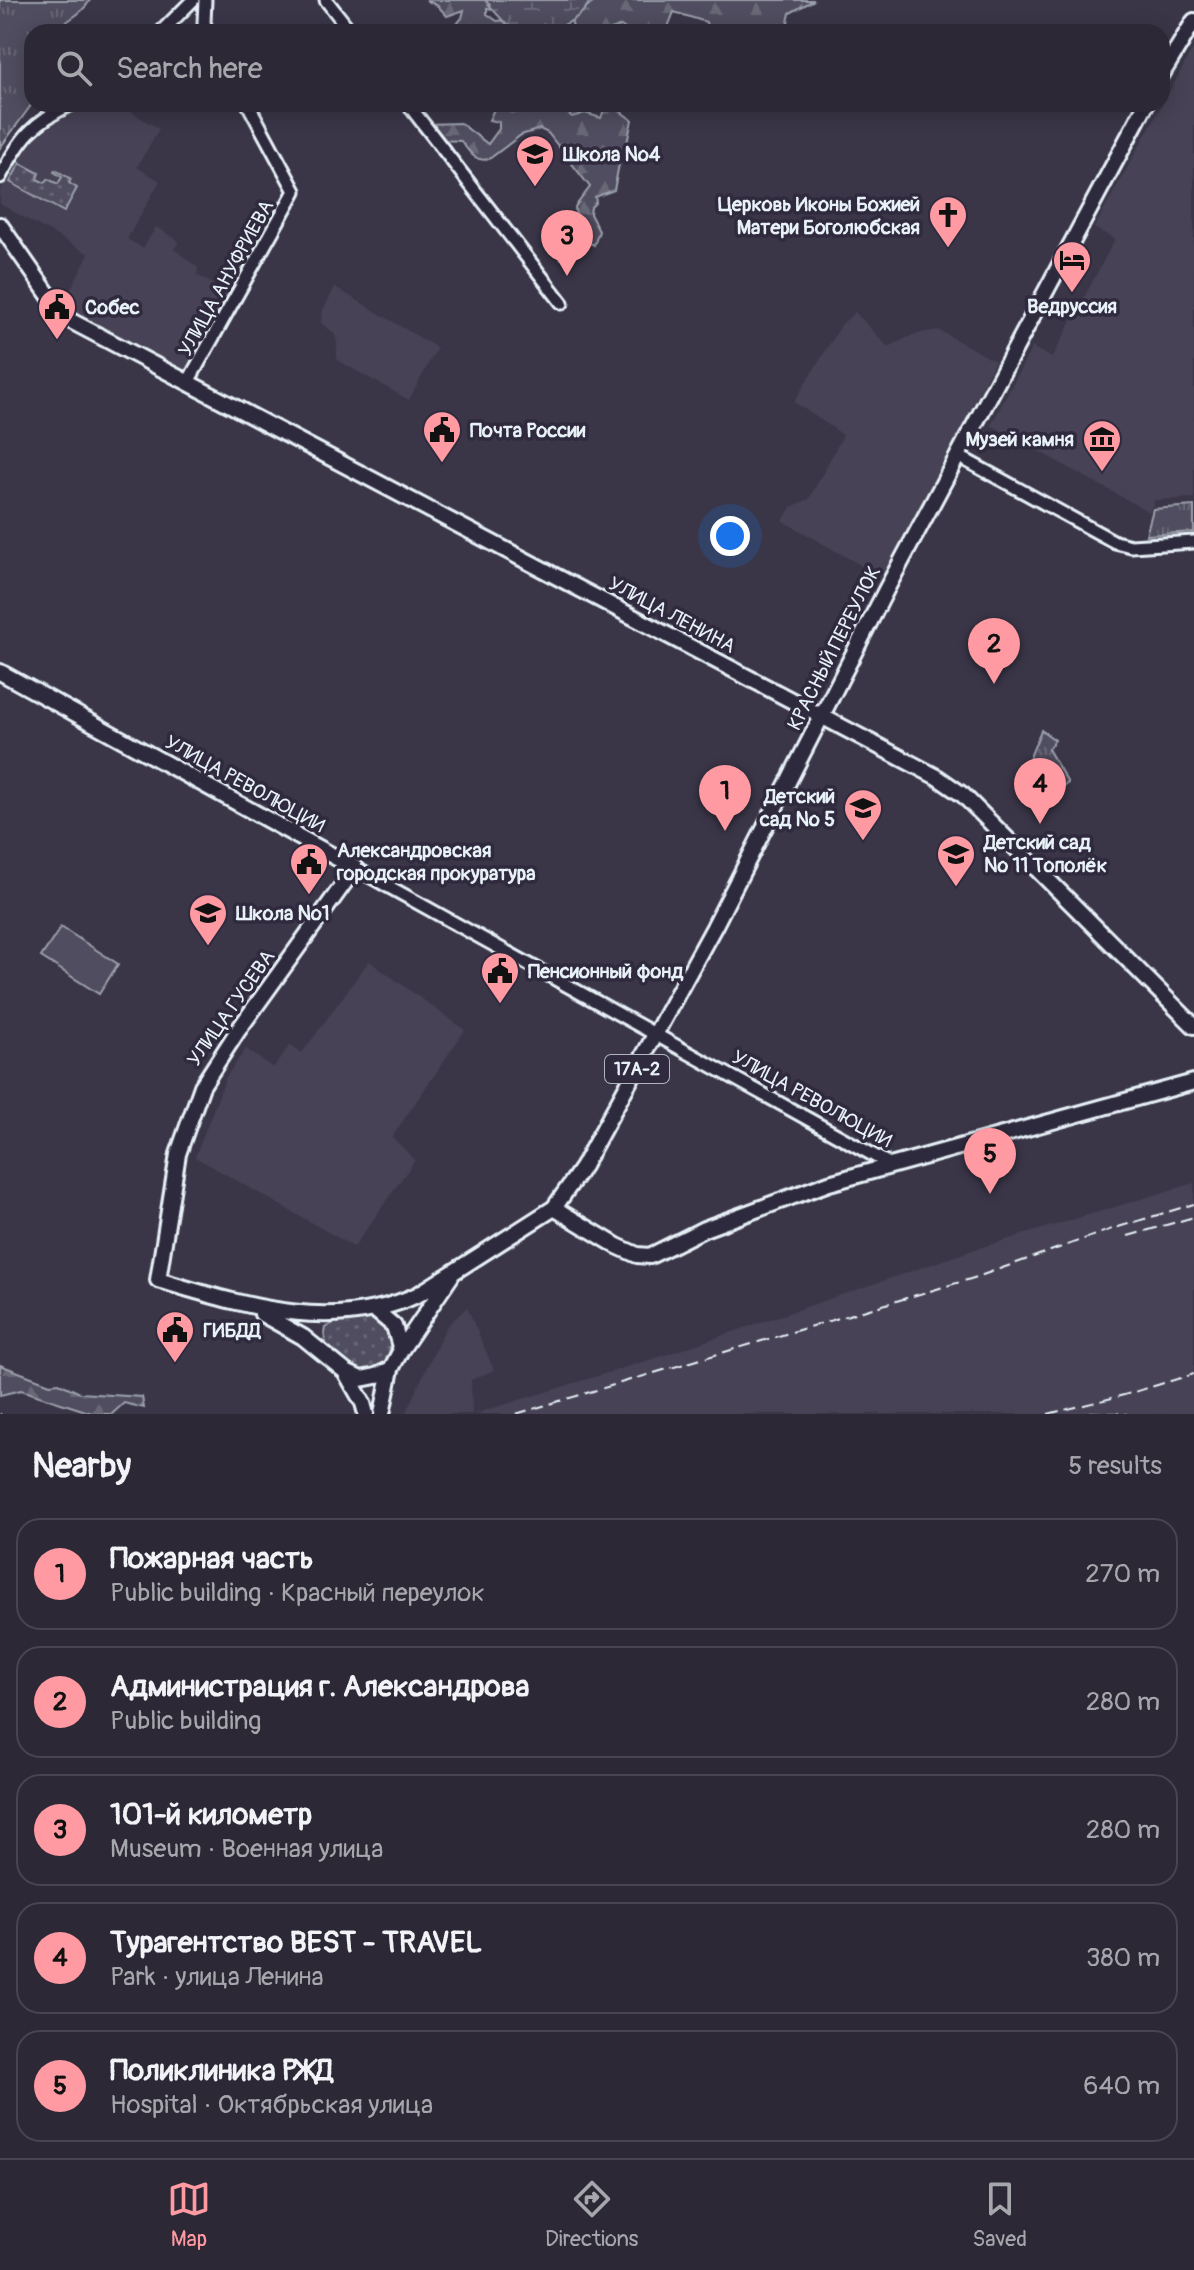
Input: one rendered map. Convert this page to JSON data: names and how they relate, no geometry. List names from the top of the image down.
{
  "streets": {
    "main road": [
      "УЛИЦА ЛЕНИНА",
      "КРАСНЫЙ ПЕРЕУЛОК",
      "УЛИЦА РЕВОЛЮЦИИ",
      "УЛИЦА ГУСЕВА",
      "17А-2"
    ],
    "street": ["УЛИЦА АНУФРИЕВА"]
  },
  "crossings": [
    ["УЛИЦА АНУФРИЕВА", "УЛИЦА ЛЕНИНА"],
    ["УЛИЦА ЛЕНИНА", "КРАСНЫЙ ПЕРЕУЛОК"],
    ["КРАСНЫЙ ПЕРЕУЛОК", "УЛИЦА РЕВОЛЮЦИИ"],
    ["КРАСНЫЙ ПЕРЕУЛОК", "17А-2"],
    ["УЛИЦА РЕВОЛЮЦИИ", "УЛИЦА ГУСЕВА"]
  ],
  "places": {
    "school or university": [
      "Школа №4",
      "Детский сад № 5",
      "Детский сад № 11 Тополёк",
      "Школа №1"
    ],
    "church": ["Церковь Иконы Божией Матери Боголюбская"],
    "hotel": ["Ведруссия"],
    "public building": [
      "Собес",
      "Почта России",
      "Александровская городская прокуратура",
      "Пенсионный фонд",
      "ГИБДД"
    ],
    "museum": ["Музей камня"]
  },
  "page": {
    "search": "Search here",
    "pins": [
      "3",
      "2",
      "4",
      "1",
      "5"
    ],
    "heading": ["Nearby", "5 results"],
    "list": [
      {
        "mark": "1",
        "name": "Пожарная часть",
        "note": "Public building · Красный переулок",
        "value": "270 m"
      },
      {
        "mark": "2",
        "name": "Администрация г. Александрова",
        "note": "Public building",
        "value": "280 m"
      },
      {
        "mark": "3",
        "name": "101-й километр",
        "note": "Museum · Военная улица",
        "value": "280 m"
      },
      {
        "mark": "4",
        "name": "Турагентство BEST - TRAVEL",
        "note": "Park · улица Ленина",
        "value": "380 m"
      },
      {
        "mark": "5",
        "name": "Поликлиника РЖД",
        "note": "Hospital · Октябрьская улица",
        "value": "640 m"
      }
    ],
    "nav": ["Map", "Directions", "Saved"]
  }
}
